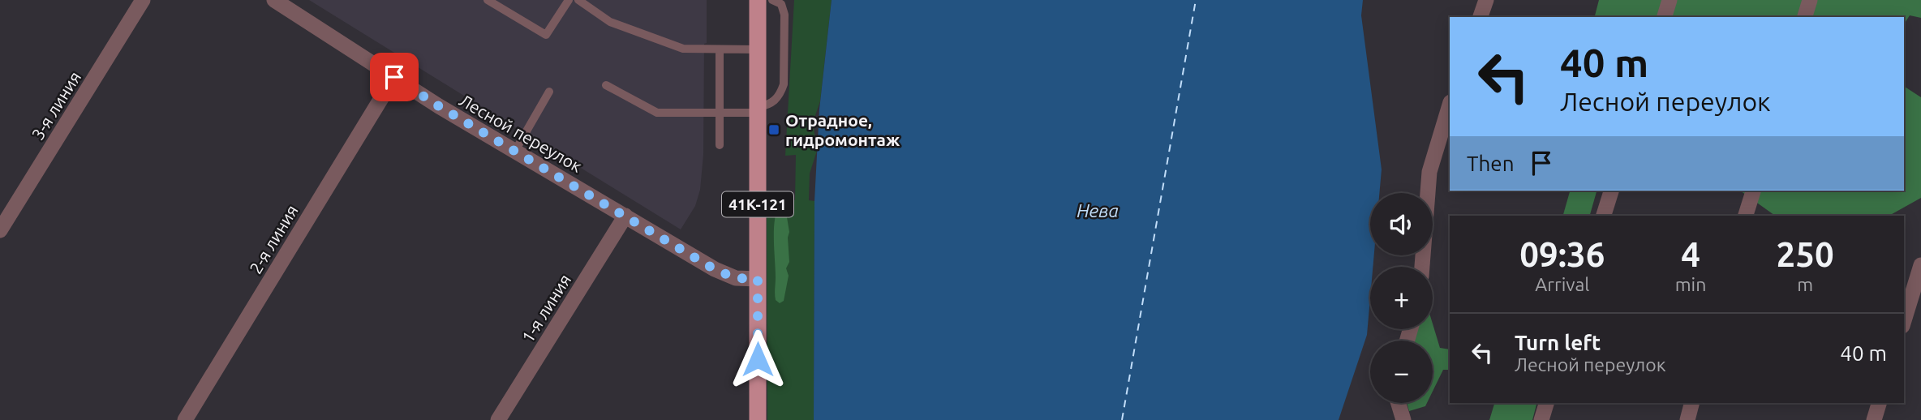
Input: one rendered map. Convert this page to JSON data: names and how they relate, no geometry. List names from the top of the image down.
{
  "streets": {
    "main road": ["41К-121"],
    "street": [
      "3-я линия",
      "Лесной переулок",
      "2-я линия",
      "1-я линия"
    ]
  },
  "crossings": [
    ["Лесной переулок", "41К-121"],
    ["Лесной переулок", "2-я линия"],
    ["Лесной переулок", "1-я линия"]
  ],
  "water": ["Нева"],
  "places": {
    "transit": ["Отрадное, гидромонтаж"]
  },
  "page": {
    "turn": ["40 m", "Лесной переулок"],
    "then": "Then",
    "map_buttons": ["+", "−"],
    "eta": [
      "09:36",
      "Arrival",
      "4",
      "min",
      "250",
      "m"
    ],
    "list": [
      {
        "name": "Turn left",
        "note": "Лесной переулок",
        "value": "40 m"
      }
    ]
  }
}
